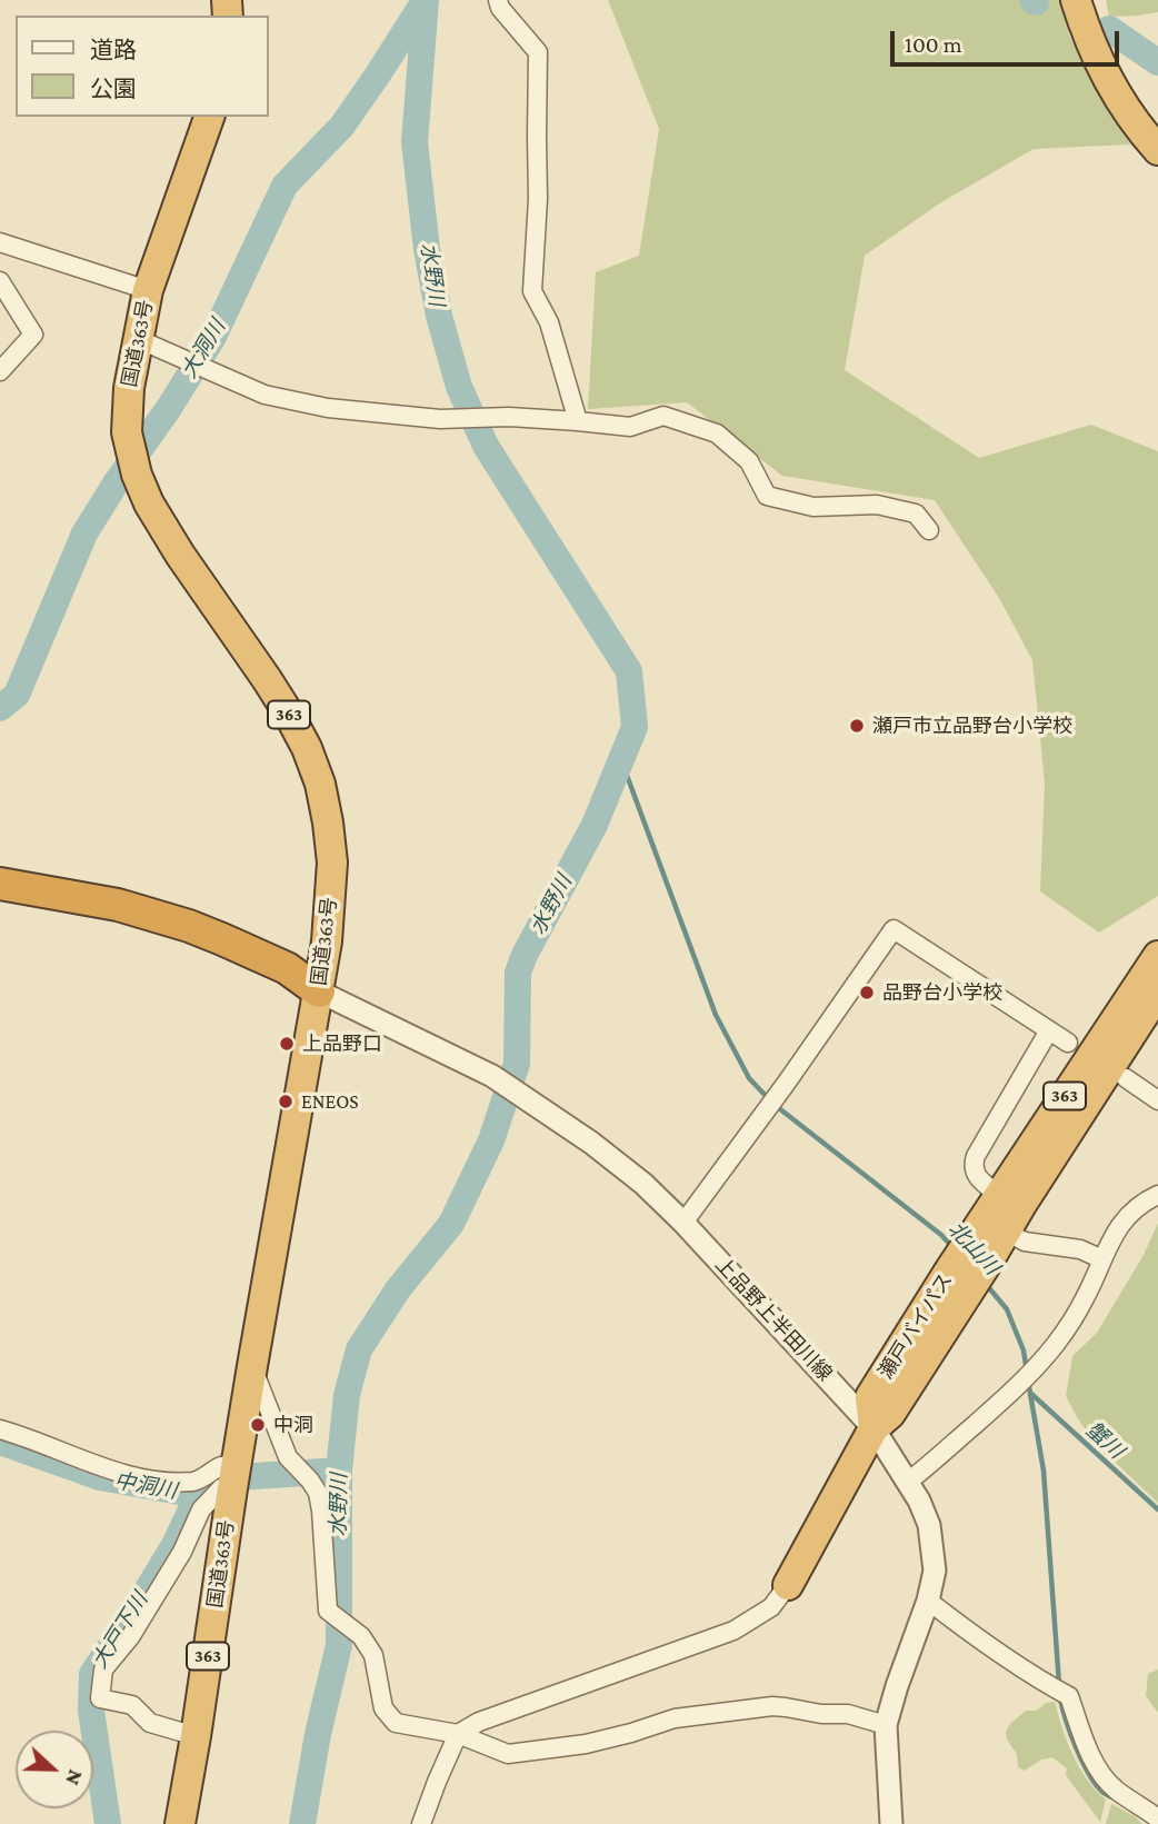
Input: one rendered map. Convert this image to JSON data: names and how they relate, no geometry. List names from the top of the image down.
{
  "streets": {
    "highway": ["国道363号", "363", "瀬戸バイパス"],
    "street": ["上品野上半田川線"]
  },
  "crossings": [
    ["国道363号", "上品野上半田川線"],
    ["上品野上半田川線", "瀬戸バイパス"]
  ],
  "water": [
    "水野川",
    "大洞川",
    "北山川",
    "蟹川",
    "中洞川",
    "大戸下川"
  ],
  "places": [
    "瀬戸市立品野台小学校",
    "品野台小学校",
    "上品野口",
    "ENEOS",
    "中洞"
  ],
  "legend": ["道路", "公園"],
  "scale_bar": "100 m",
  "north": "right"
}
